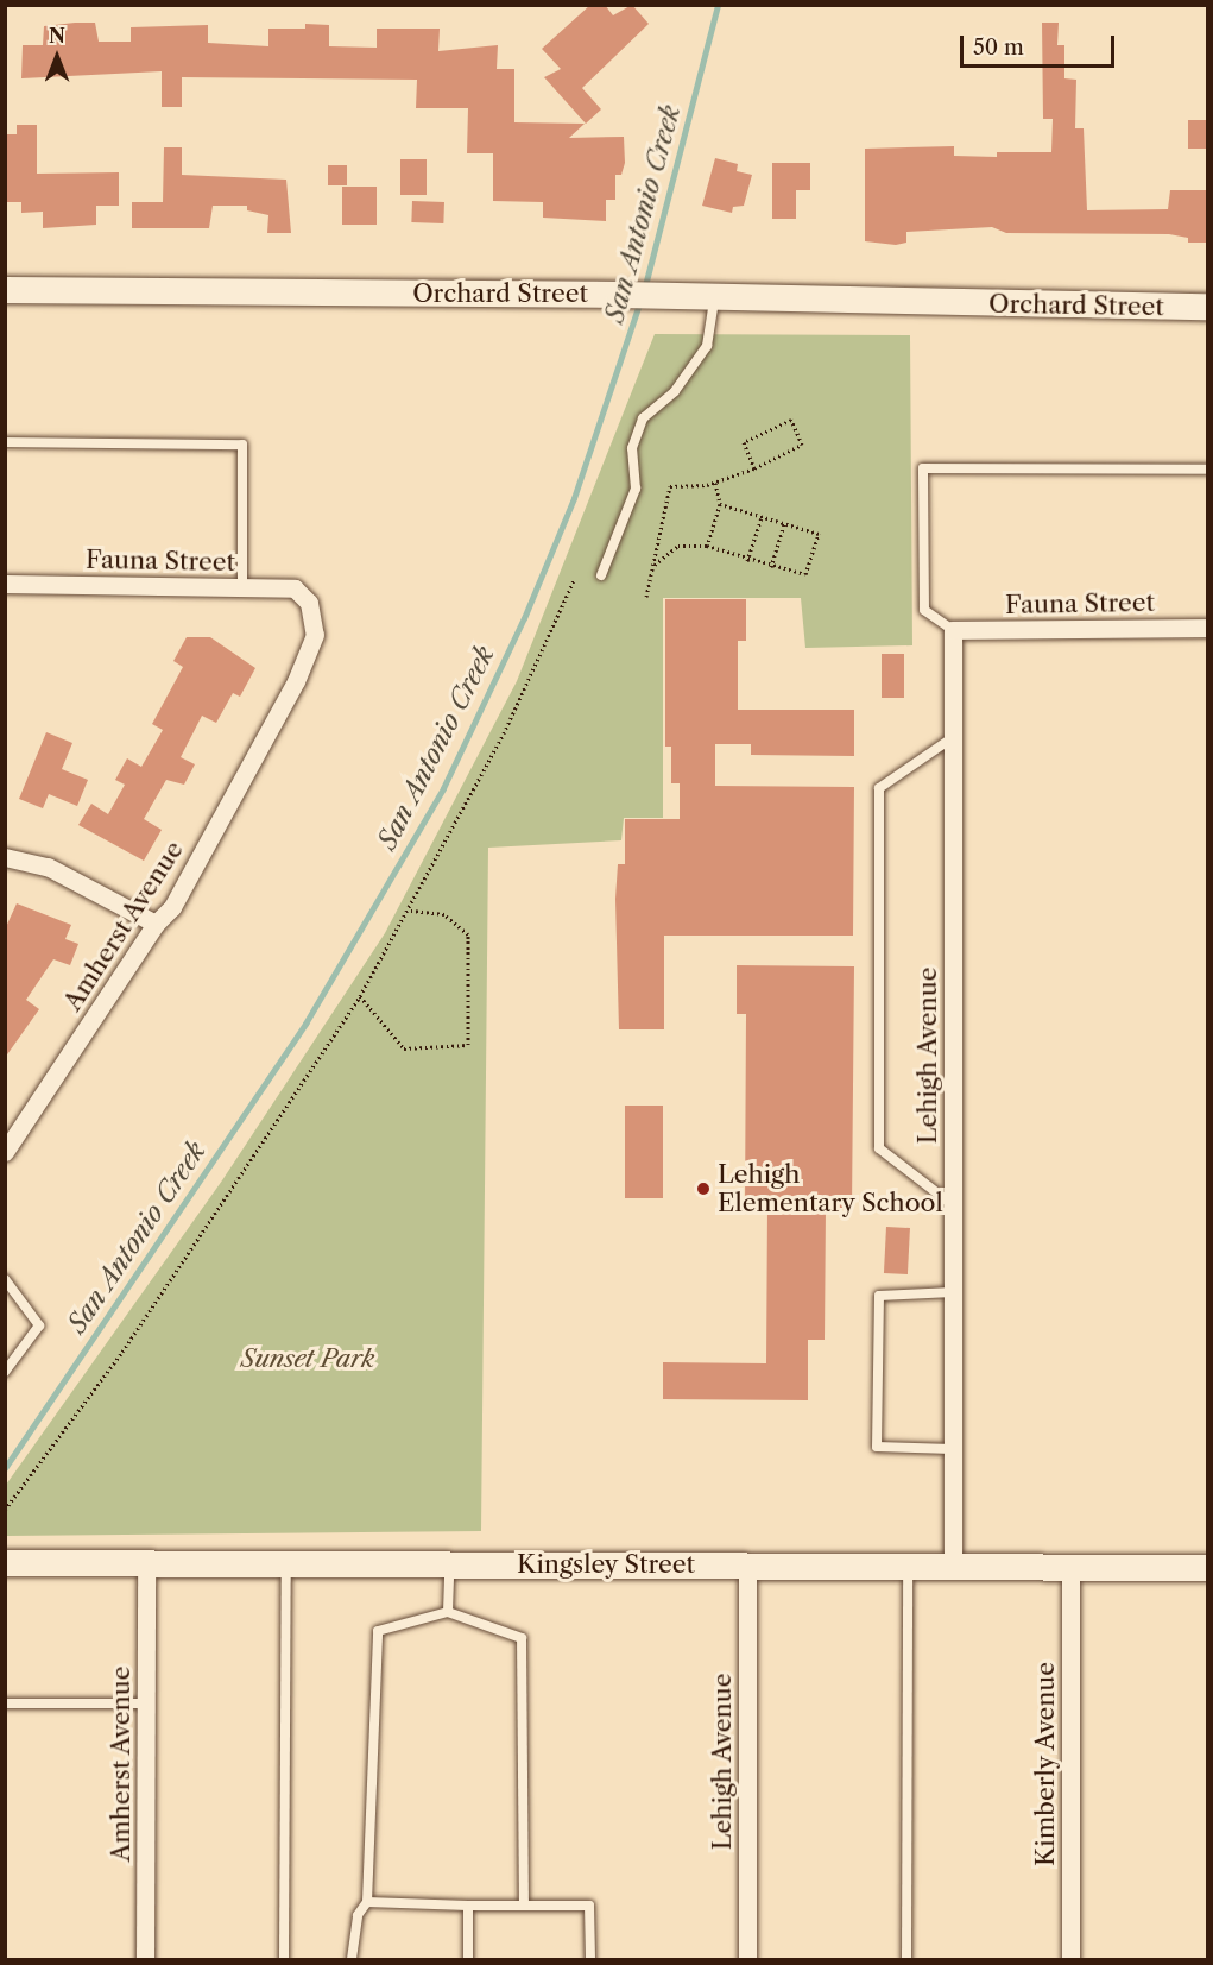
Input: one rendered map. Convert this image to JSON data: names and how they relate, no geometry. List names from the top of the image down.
{
  "streets": {
    "main road": ["Orchard Street", "Kingsley Street"],
    "street": [
      "Fauna Street",
      "Amherst Avenue",
      "Lehigh Avenue",
      "Kimberly Avenue"
    ]
  },
  "crossings": [
    ["Fauna Street", "Amherst Avenue"],
    ["Fauna Street", "Lehigh Avenue"],
    ["Amherst Avenue", "Kingsley Street"],
    ["Lehigh Avenue", "Kingsley Street"],
    ["Kingsley Street", "Kimberly Avenue"]
  ],
  "water": ["San Antonio Creek"],
  "parks": ["Sunset Park"],
  "places": ["Lehigh Elementary School"],
  "scale_bar": "50 m",
  "north": "top"
}
